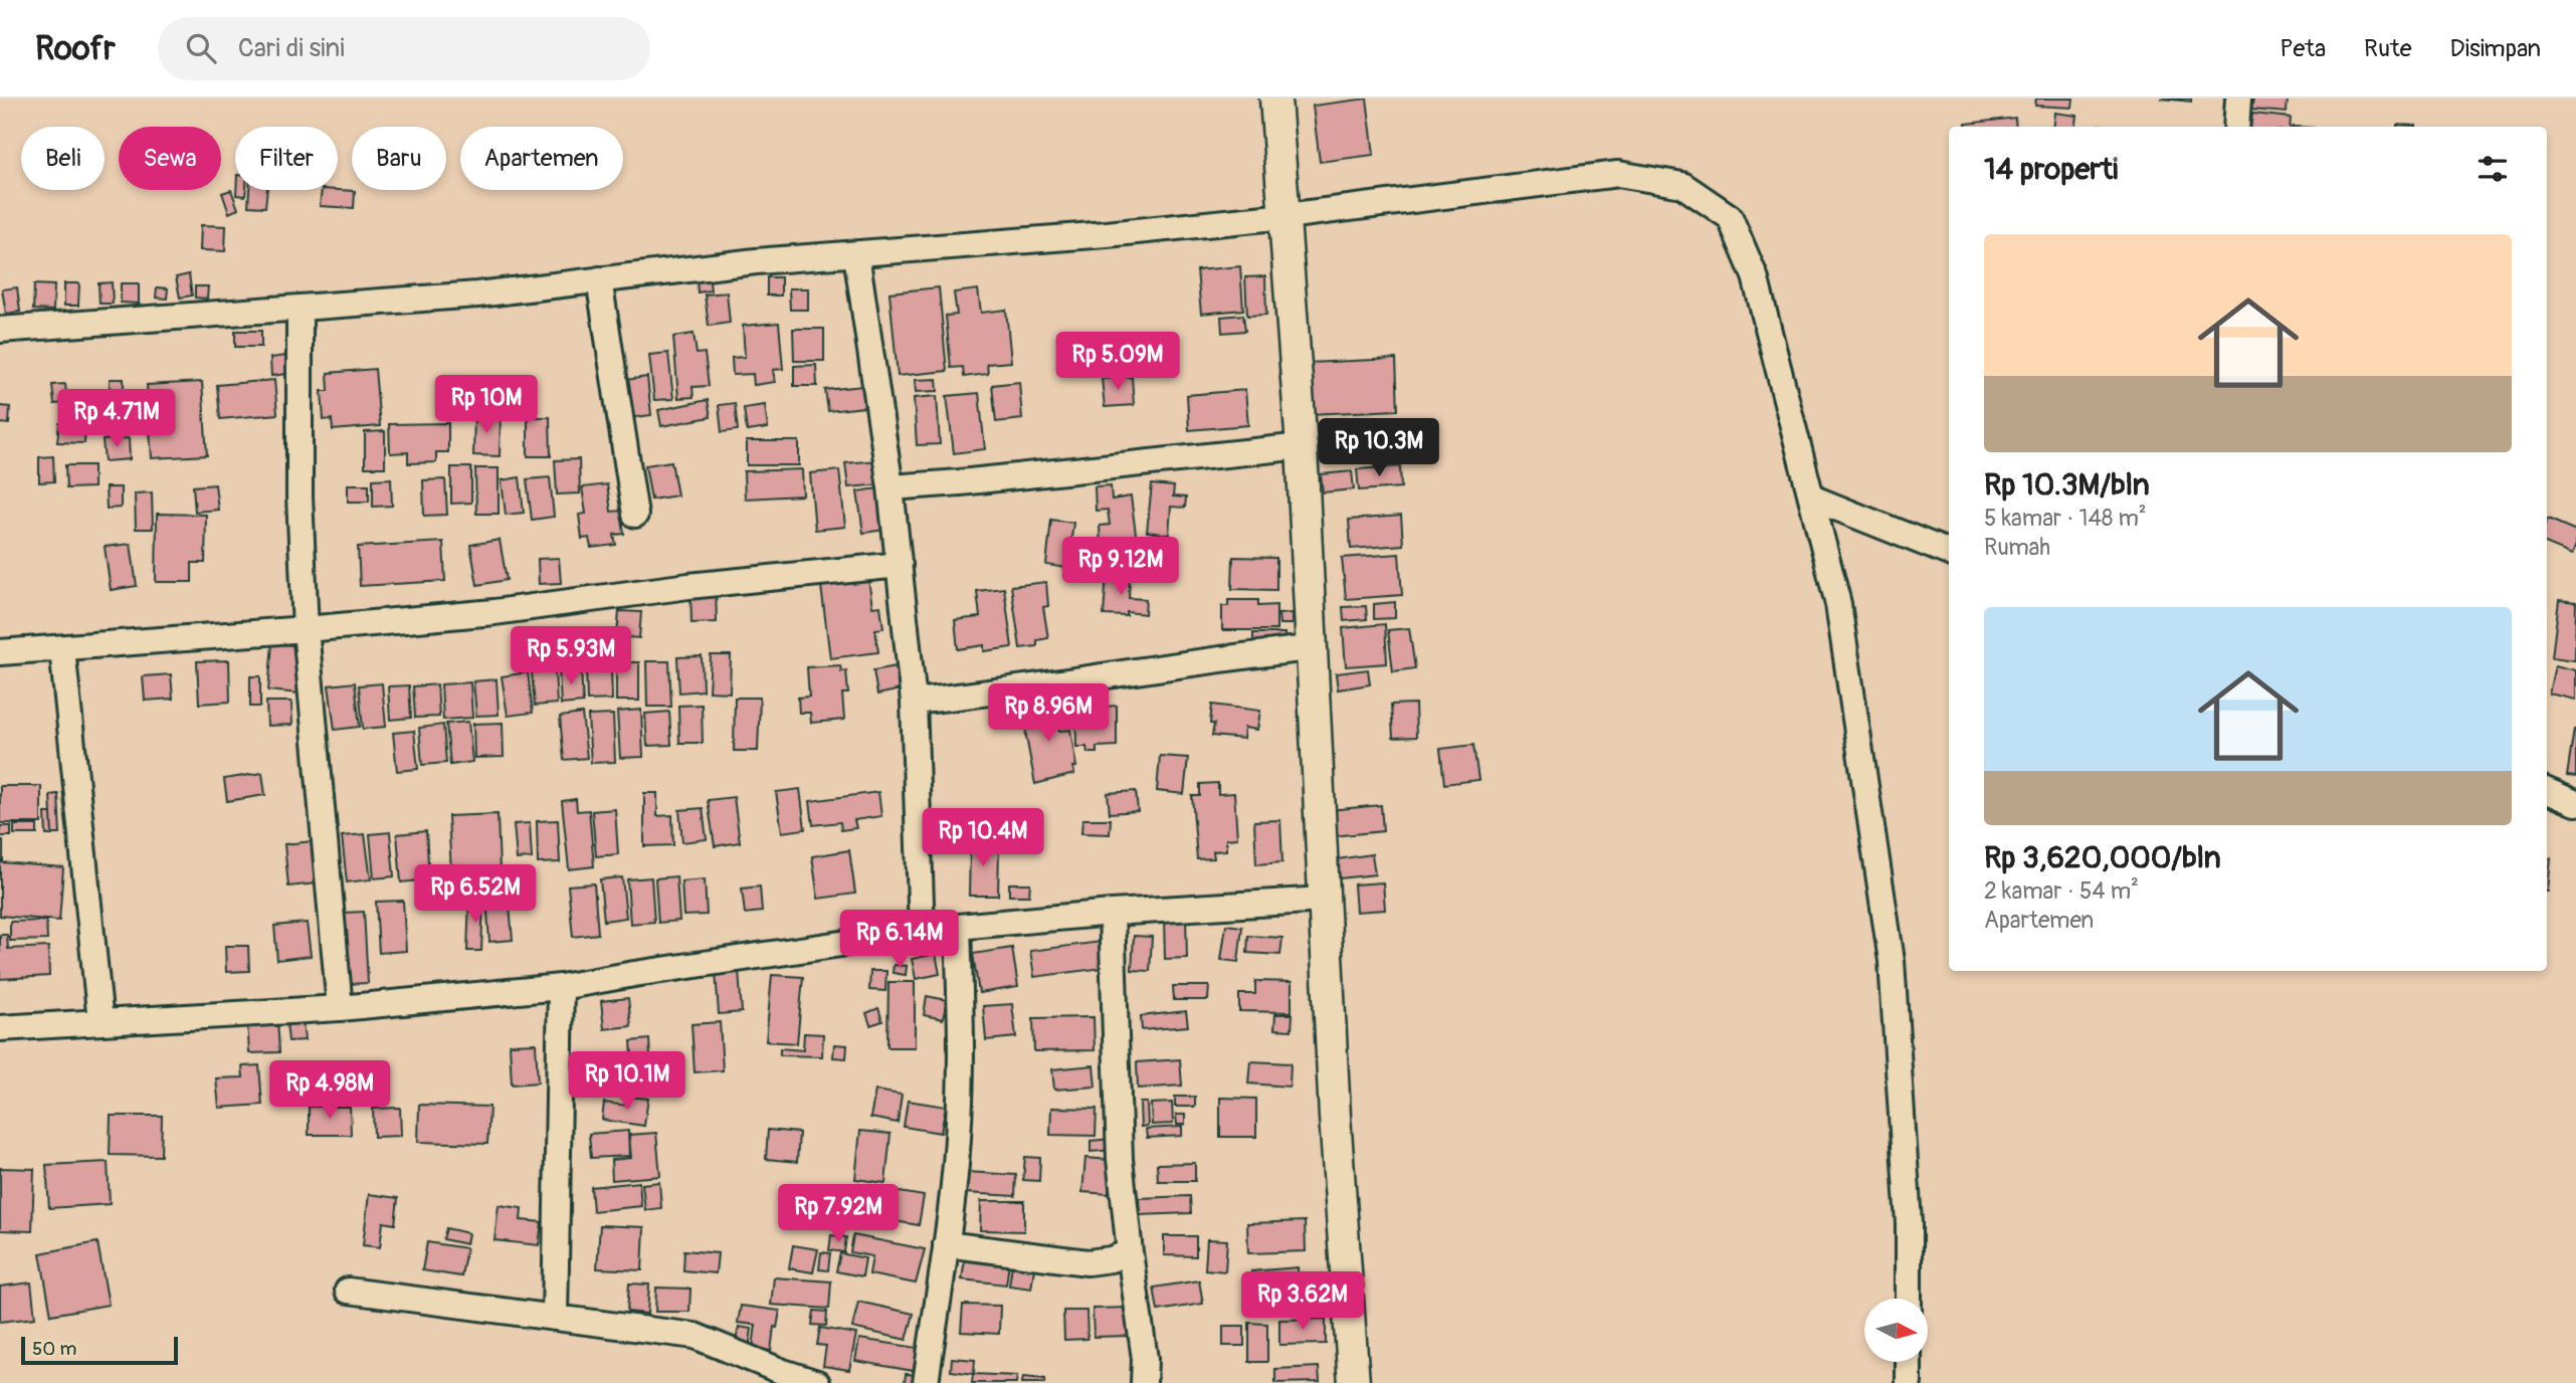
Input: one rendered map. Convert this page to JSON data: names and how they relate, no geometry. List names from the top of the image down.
{
  "scale_bar": "50 m",
  "north": "right",
  "page": {
    "header": "Roofr",
    "search": "Cari di sini",
    "nav": ["Peta", "Rute", "Disimpan"],
    "chip": [
      "Beli",
      "Sewa",
      "Filter",
      "Baru",
      "Apartemen"
    ],
    "heading": "14 properti",
    "list": [
      {
        "name": "Rp 10.3M/bln",
        "note": "5 kamar · 148 m² · Rumah"
      },
      {
        "name": "Rp 3,620,000/bln",
        "note": "2 kamar · 54 m² · Apartemen"
      }
    ],
    "price": [
      "Rp 5.09M",
      "Rp 10M",
      "Rp 4.71M",
      "Rp 10.3M",
      "Rp 9.12M",
      "Rp 5.93M",
      "Rp 8.96M",
      "Rp 10.4M",
      "Rp 6.52M",
      "Rp 6.14M",
      "Rp 10.1M",
      "Rp 4.98M",
      "Rp 7.92M",
      "Rp 3.62M"
    ],
    "scale": "50 m"
  }
}
